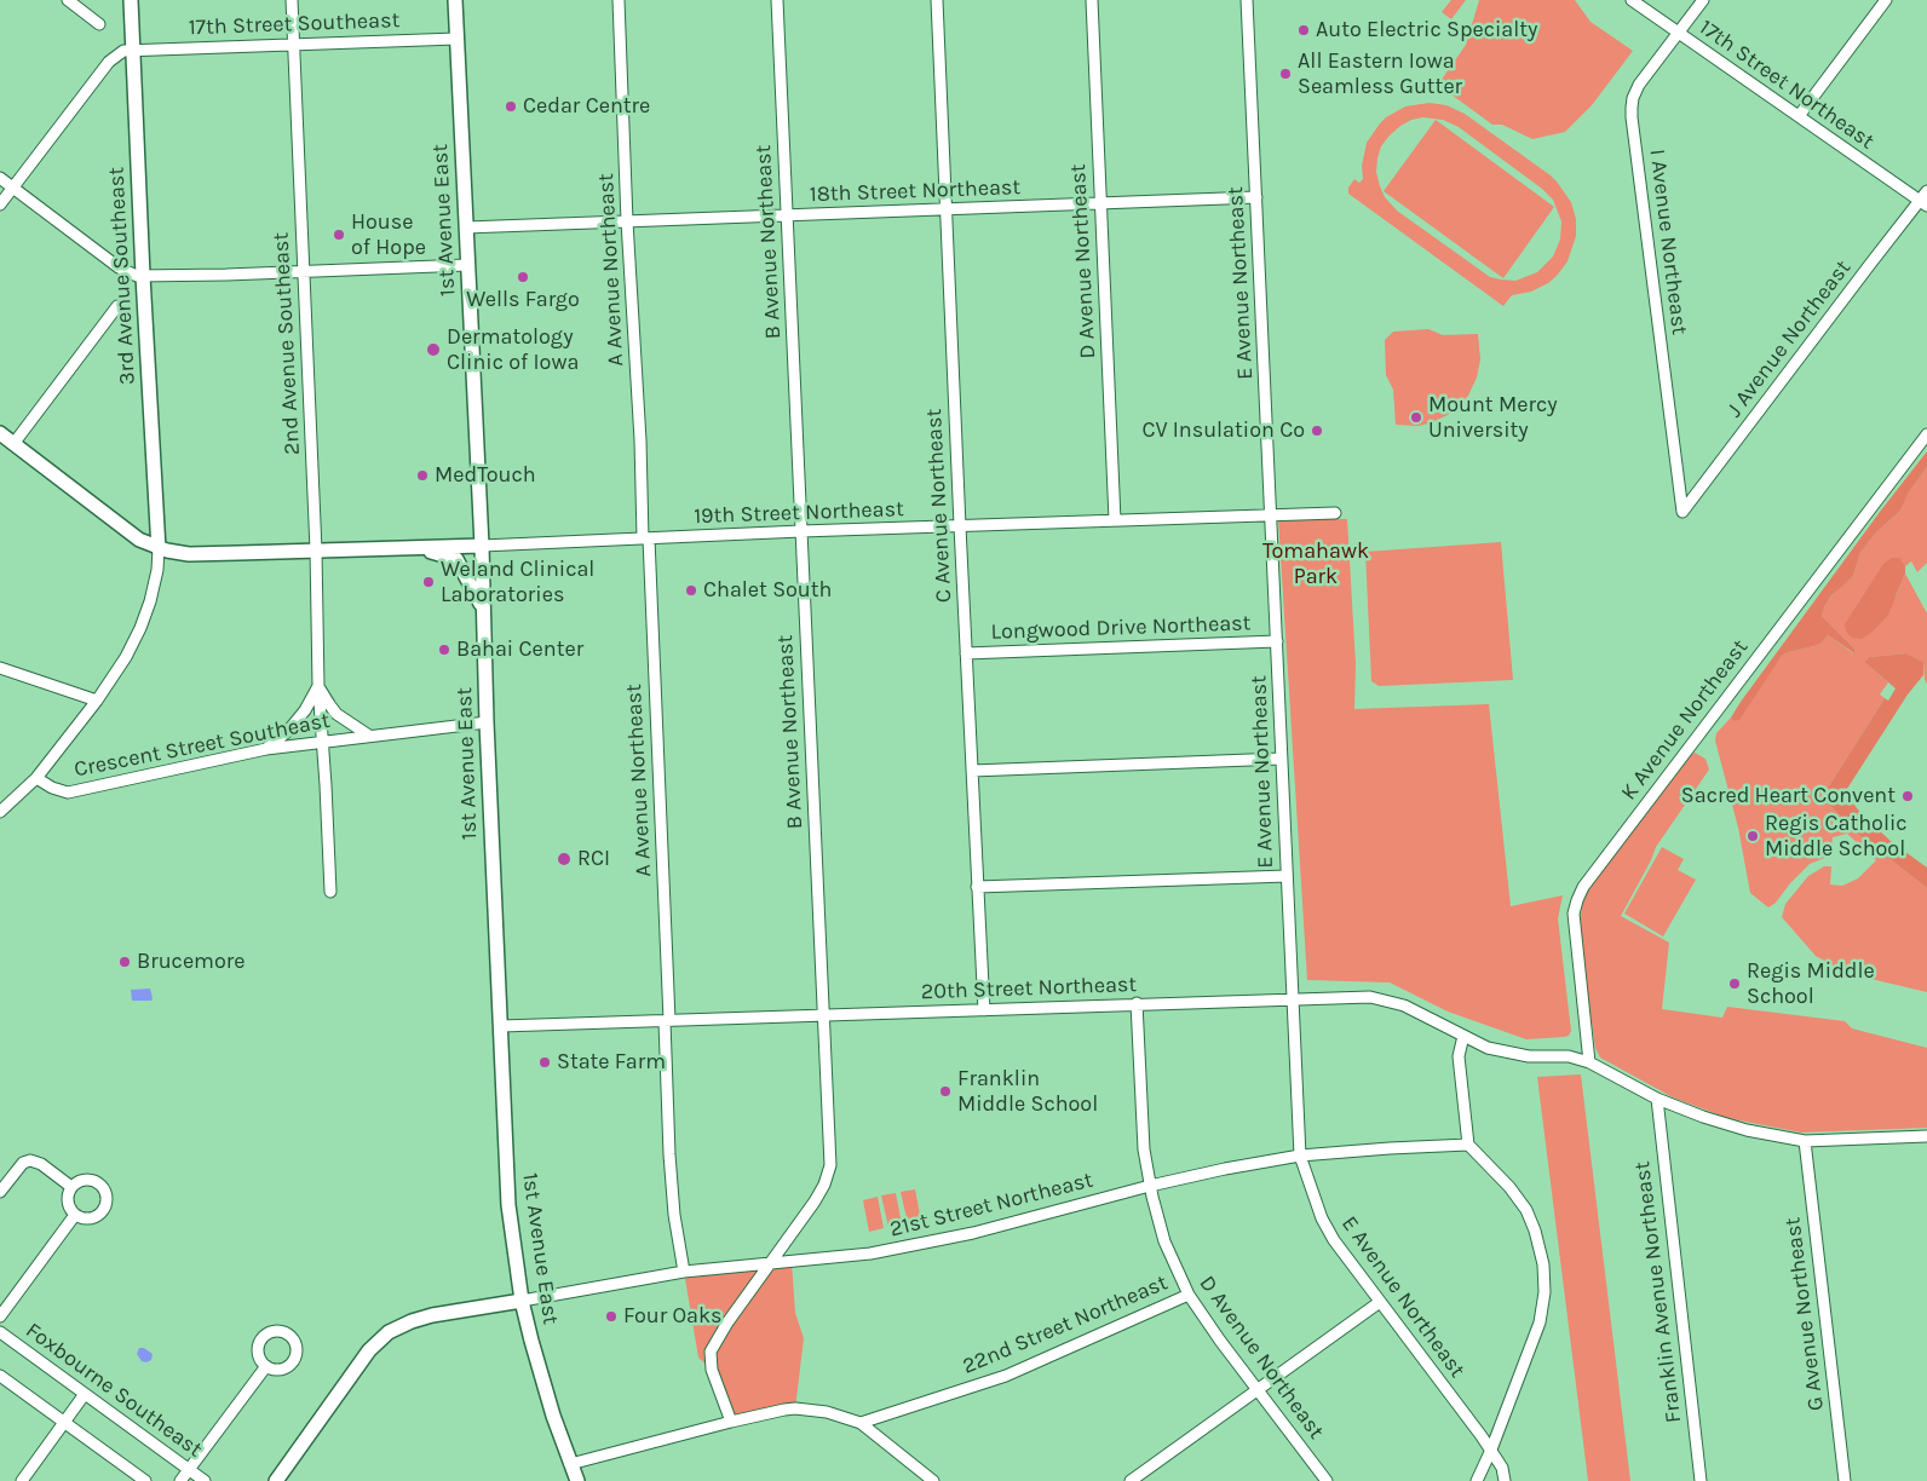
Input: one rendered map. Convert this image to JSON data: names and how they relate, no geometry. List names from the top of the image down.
{
  "streets": {
    "main road": ["1st Avenue East", "3rd Avenue Southeast"],
    "street": [
      "17th Street Southeast",
      "17th Street Northeast",
      "18th Street Northeast",
      "B Avenue Northeast",
      "I Avenue Northeast",
      "D Avenue Northeast",
      "A Avenue Northeast",
      "E Avenue Northeast",
      "J Avenue Northeast",
      "2nd Avenue Southeast",
      "C Avenue Northeast",
      "19th Street Northeast",
      "Longwood Drive Northeast",
      "K Avenue Northeast",
      "Crescent Street Southeast",
      "20th Street Northeast",
      "21st Street Northeast",
      "Franklin Avenue Northeast",
      "G Avenue Northeast",
      "22nd Street Northeast",
      "Foxbourne Southeast"
    ]
  },
  "crossings": [
    ["17th Street Southeast", "1st Avenue East"],
    ["17th Street Southeast", "3rd Avenue Southeast"],
    ["17th Street Southeast", "2nd Avenue Southeast"],
    ["17th Street Northeast", "I Avenue Northeast"],
    ["17th Street Northeast", "J Avenue Northeast"],
    ["18th Street Northeast", "1st Avenue East"],
    ["18th Street Northeast", "B Avenue Northeast"],
    ["18th Street Northeast", "D Avenue Northeast"],
    ["18th Street Northeast", "A Avenue Northeast"],
    ["18th Street Northeast", "E Avenue Northeast"],
    ["18th Street Northeast", "C Avenue Northeast"],
    ["1st Avenue East", "2nd Avenue Southeast"],
    ["1st Avenue East", "19th Street Northeast"],
    ["1st Avenue East", "Crescent Street Southeast"],
    ["1st Avenue East", "20th Street Northeast"],
    ["1st Avenue East", "21st Street Northeast"],
    ["B Avenue Northeast", "19th Street Northeast"],
    ["B Avenue Northeast", "20th Street Northeast"],
    ["B Avenue Northeast", "21st Street Northeast"],
    ["I Avenue Northeast", "J Avenue Northeast"],
    ["D Avenue Northeast", "19th Street Northeast"],
    ["D Avenue Northeast", "20th Street Northeast"],
    ["D Avenue Northeast", "21st Street Northeast"],
    ["D Avenue Northeast", "22nd Street Northeast"],
    ["A Avenue Northeast", "19th Street Northeast"],
    ["A Avenue Northeast", "20th Street Northeast"],
    ["A Avenue Northeast", "21st Street Northeast"],
    ["E Avenue Northeast", "19th Street Northeast"],
    ["E Avenue Northeast", "Longwood Drive Northeast"],
    ["E Avenue Northeast", "20th Street Northeast"],
    ["E Avenue Northeast", "21st Street Northeast"],
    ["2nd Avenue Southeast", "Crescent Street Southeast"],
    ["C Avenue Northeast", "19th Street Northeast"],
    ["C Avenue Northeast", "Longwood Drive Northeast"],
    ["C Avenue Northeast", "20th Street Northeast"],
    ["K Avenue Northeast", "20th Street Northeast"],
    ["20th Street Northeast", "Franklin Avenue Northeast"],
    ["20th Street Northeast", "G Avenue Northeast"]
  ],
  "parks": ["Tomahawk Park"],
  "places": [
    "Auto Electric Specialty",
    "All Eastern Iowa Seamless Gutter",
    "Cedar Centre",
    "House of Hope",
    "Wells Fargo",
    "Dermatology Clinic of Iowa",
    "Mount Mercy University",
    "CV Insulation Co",
    "MedTouch",
    "Weland Clinical Laboratories",
    "Chalet South",
    "Bahai Center",
    "Sacred Heart Convent",
    "Regis Catholic Middle School",
    "RCI",
    "Brucemore",
    "Regis Middle School",
    "State Farm",
    "Franklin Middle School",
    "Four Oaks"
  ]
}
